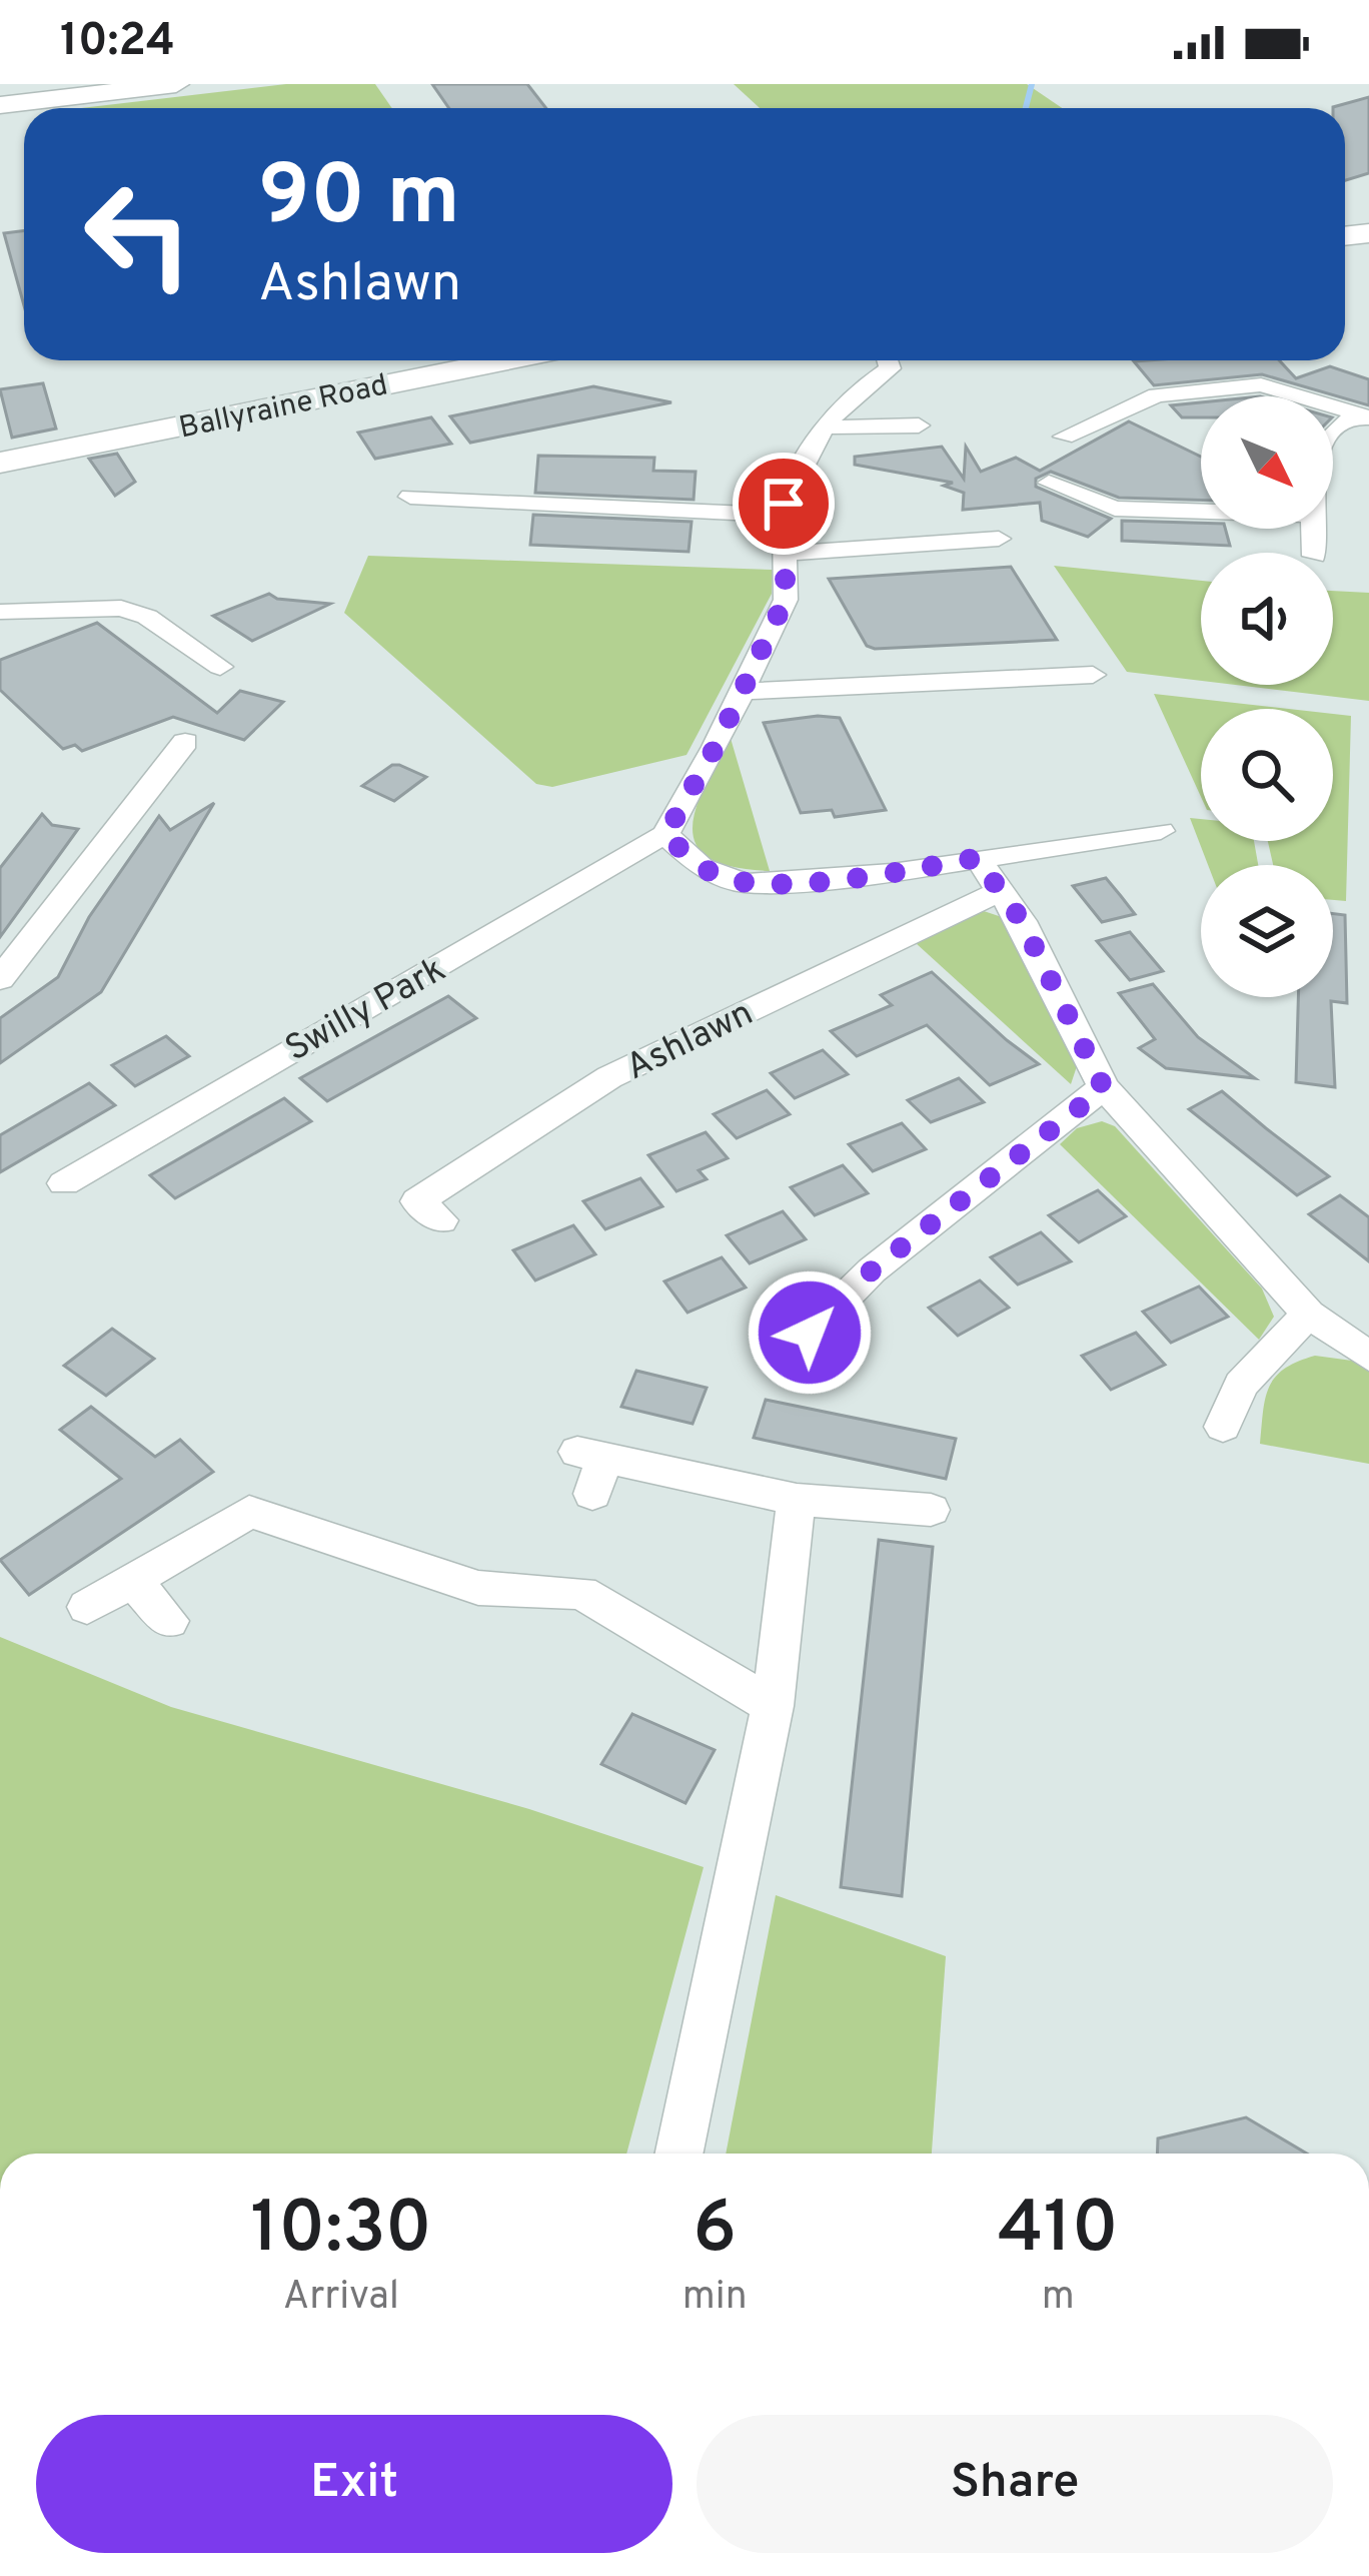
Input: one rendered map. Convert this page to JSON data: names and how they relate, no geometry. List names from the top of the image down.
{
  "streets": {
    "main road": ["Ballyraine Road"],
    "street": ["Swilly Park", "Ashlawn"]
  },
  "north": "bottom right",
  "page": {
    "status": "10:24",
    "turn": ["90 m", "Ashlawn"],
    "eta": [
      "10:30",
      "Arrival",
      "6",
      "min",
      "410",
      "m"
    ],
    "buttons": ["Exit", "Share"]
  }
}
